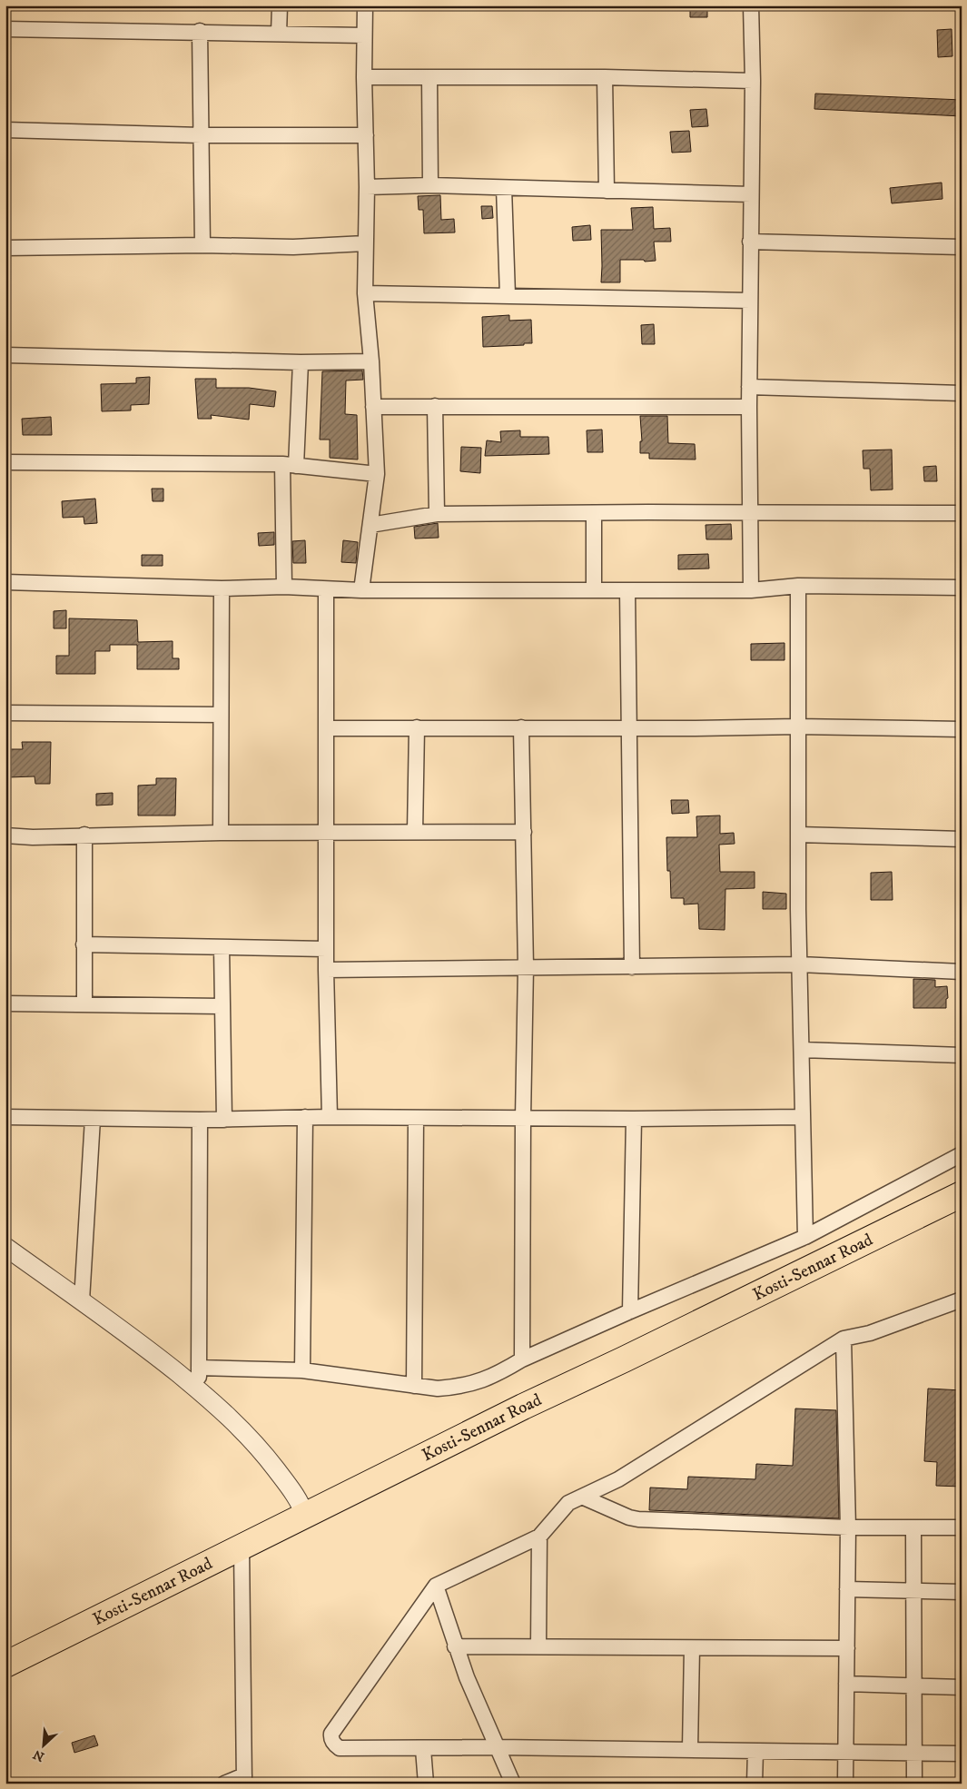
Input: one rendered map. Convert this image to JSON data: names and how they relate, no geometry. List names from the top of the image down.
{
  "streets": {
    "highway": ["Kosti-Sennar Road"]
  },
  "north": "bottom left"
}
